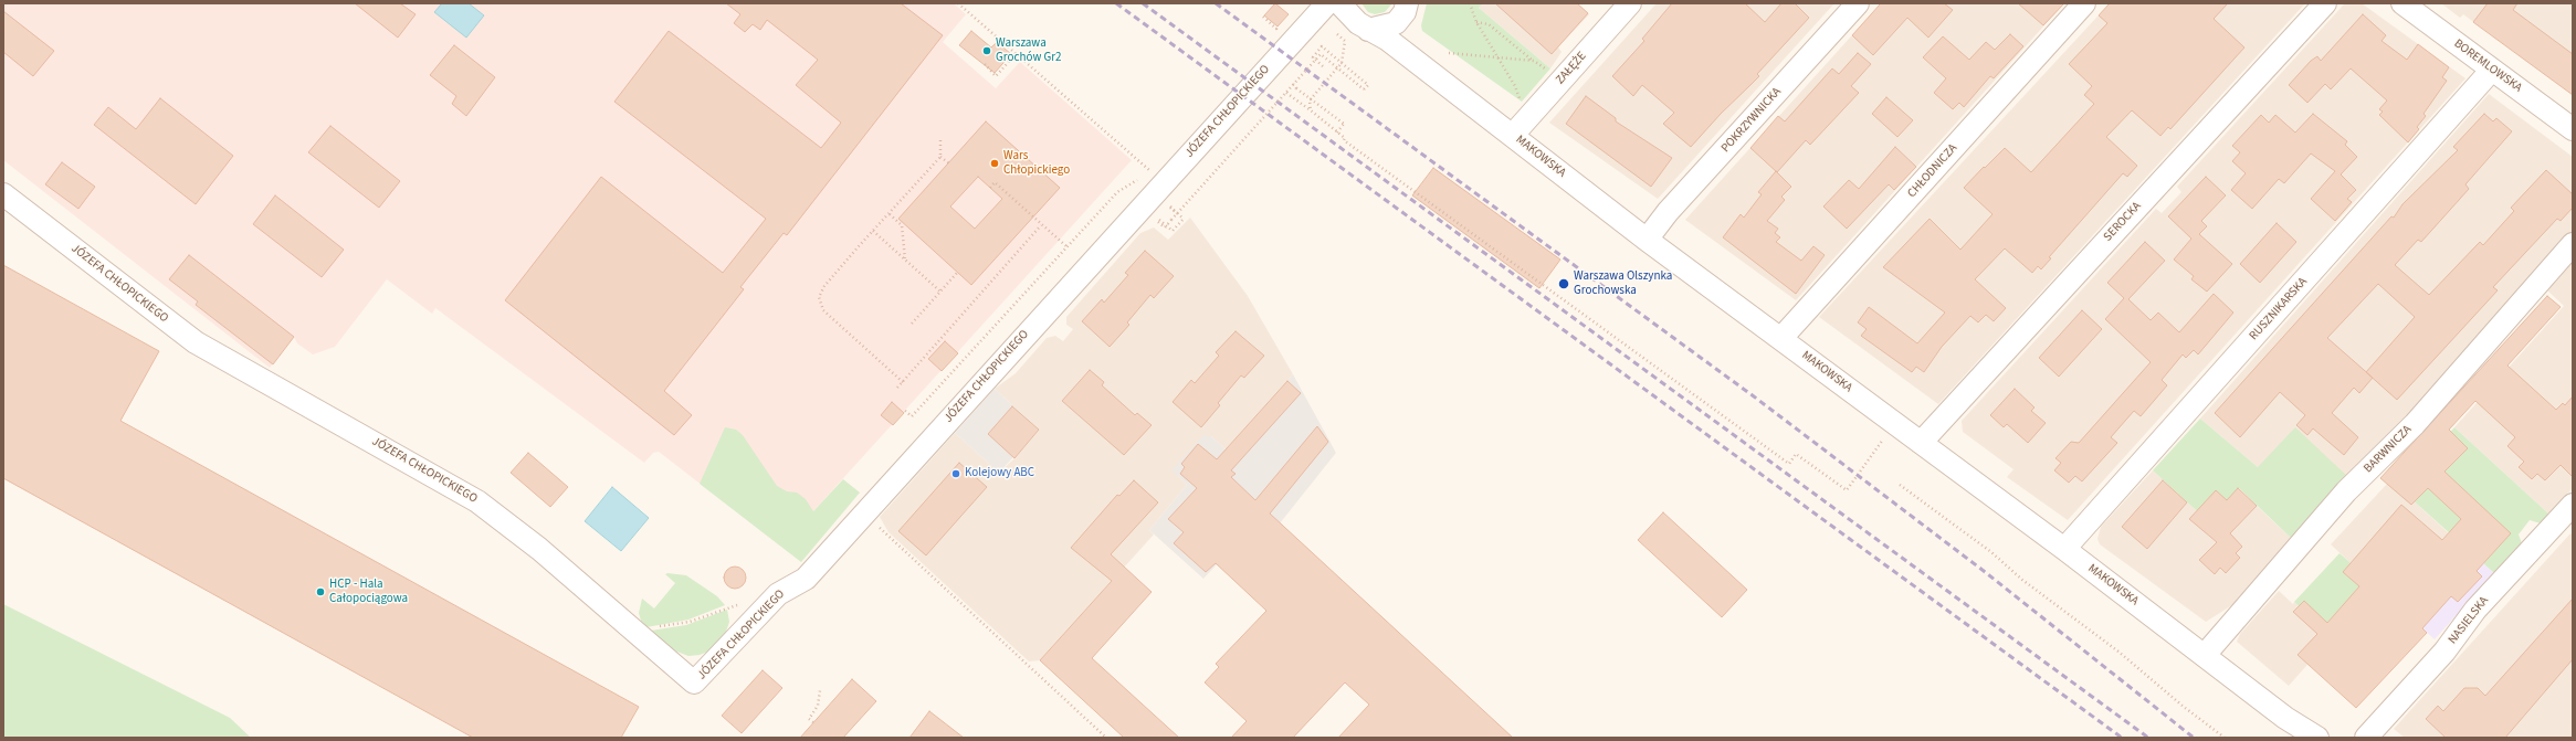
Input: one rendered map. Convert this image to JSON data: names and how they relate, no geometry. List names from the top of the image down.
{
  "streets": {
    "street": [
      "BOREMLOWSKA",
      "ZAŁĘŻE",
      "JÓZEFA CHŁOPICKIEGO",
      "POKRZYWNICKA",
      "MAKOWSKA",
      "CHŁODNICZA",
      "SEROCKA",
      "RUSZNIKARSKA",
      "BARWNICZA",
      "NASIELSKA"
    ]
  },
  "crossings": [
    ["BOREMLOWSKA", "RUSZNIKARSKA"],
    ["ZAŁĘŻE", "MAKOWSKA"],
    ["POKRZYWNICKA", "MAKOWSKA"],
    ["MAKOWSKA", "CHŁODNICZA"],
    ["MAKOWSKA", "SEROCKA"],
    ["MAKOWSKA", "RUSZNIKARSKA"],
    ["MAKOWSKA", "BARWNICZA"]
  ],
  "places": [
    "Warszawa Grochów Gr2",
    "Wars Chłopickiego",
    "Warszawa Olszynka Grochowska",
    "Kolejowy ABC",
    "HCP - Hala Całopociągowa"
  ]
}
